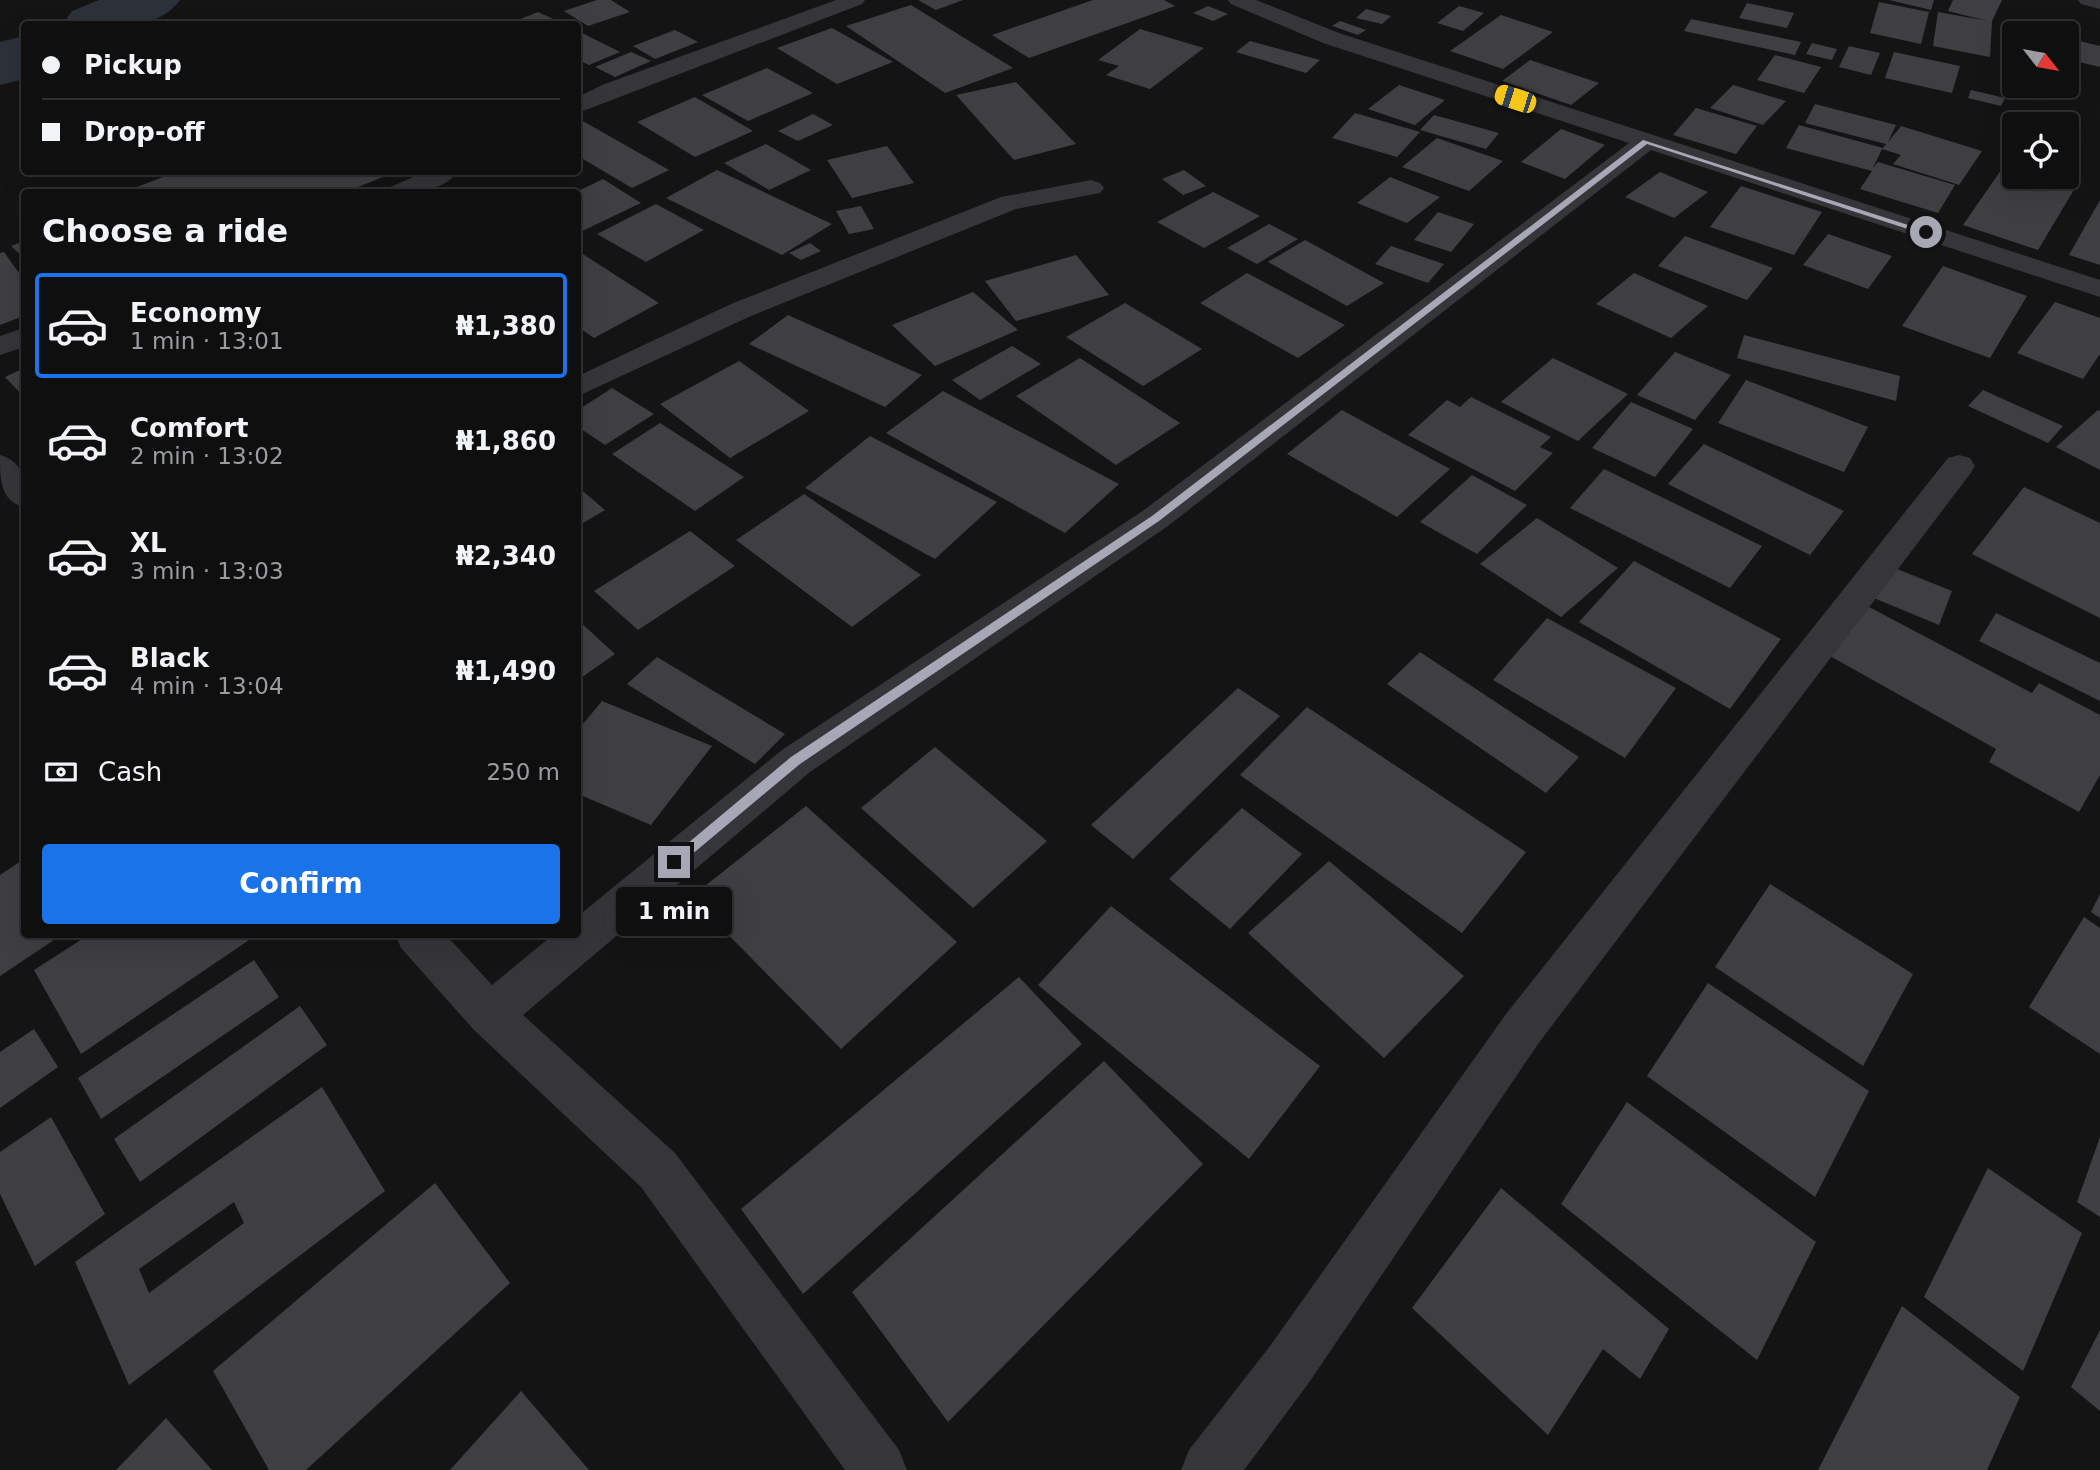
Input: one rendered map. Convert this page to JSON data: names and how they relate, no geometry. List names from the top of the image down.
{
  "north": "bottom right",
  "page": {
    "banner": ["Pickup", "Drop-off"],
    "heading": "Choose a ride",
    "list": [
      {
        "name": "Economy",
        "note": "1 min · 13:01",
        "value": "₦1,380"
      },
      {
        "name": "Comfort",
        "note": "2 min · 13:02",
        "value": "₦1,860"
      },
      {
        "name": "XL",
        "note": "3 min · 13:03",
        "value": "₦2,340"
      },
      {
        "name": "Black",
        "note": "4 min · 13:04",
        "value": "₦1,490"
      }
    ],
    "pay": ["Cash", "250 m"],
    "buttons": "Confirm",
    "bubble": "1 min"
  }
}
